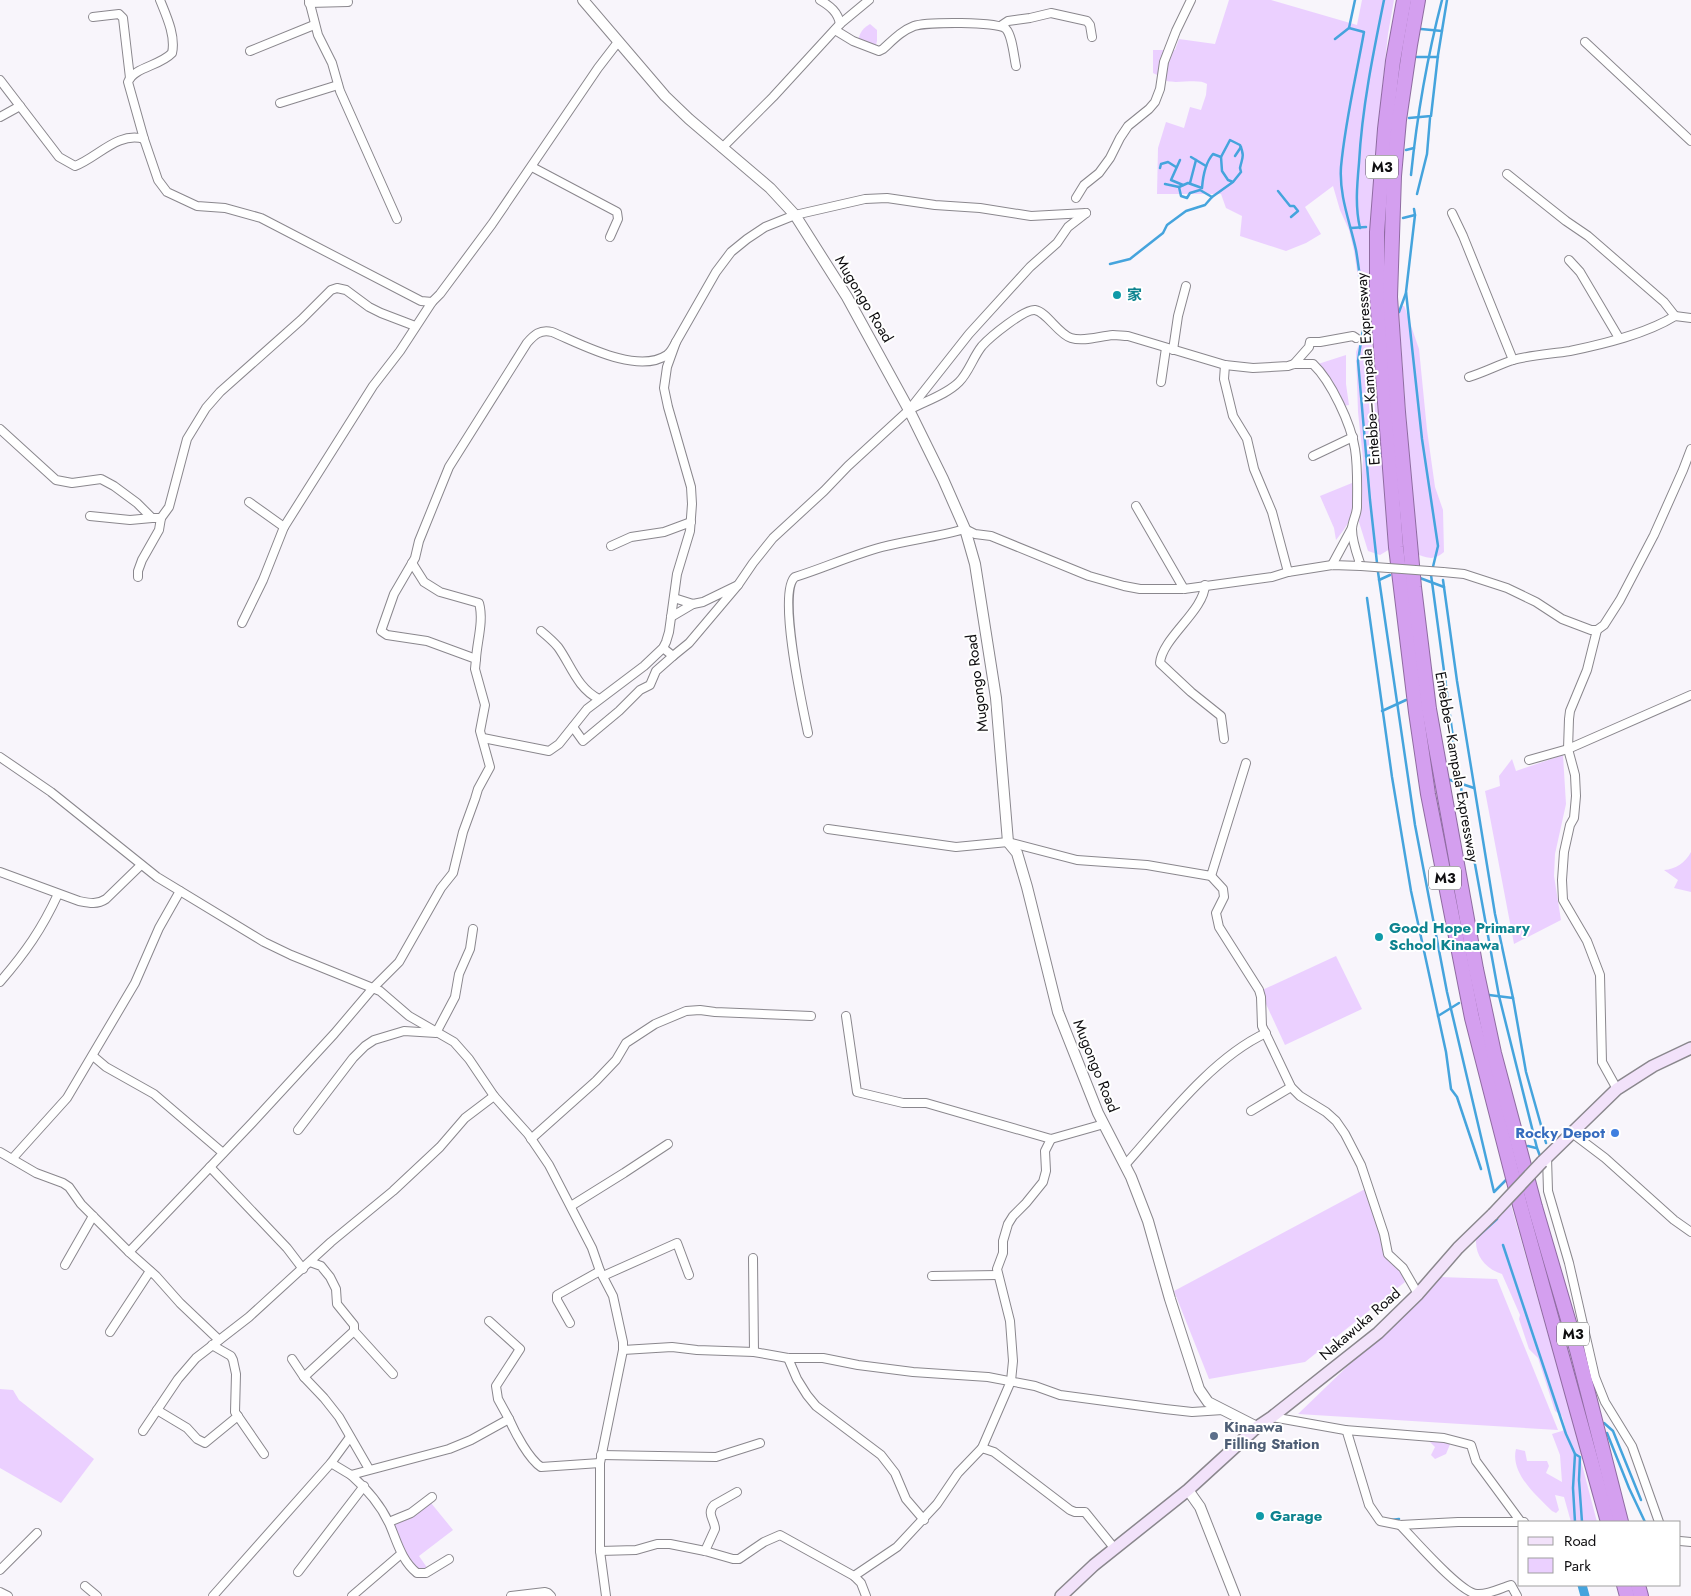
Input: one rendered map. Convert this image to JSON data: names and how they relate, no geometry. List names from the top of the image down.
{
  "streets": {
    "highway": ["M3", "Entebbe–Kampala Expressway"],
    "main road": ["Nakawuka Road"],
    "street": ["Mugongo Road"]
  },
  "crossings": [
    ["Mugongo Road", "Nakawuka Road"]
  ],
  "places": [
    "家",
    "Good Hope Primary School Kinaawa",
    "Rocky Depot",
    "Kinaawa Filling Station",
    "Garage"
  ],
  "legend": ["Road", "Park"]
}
